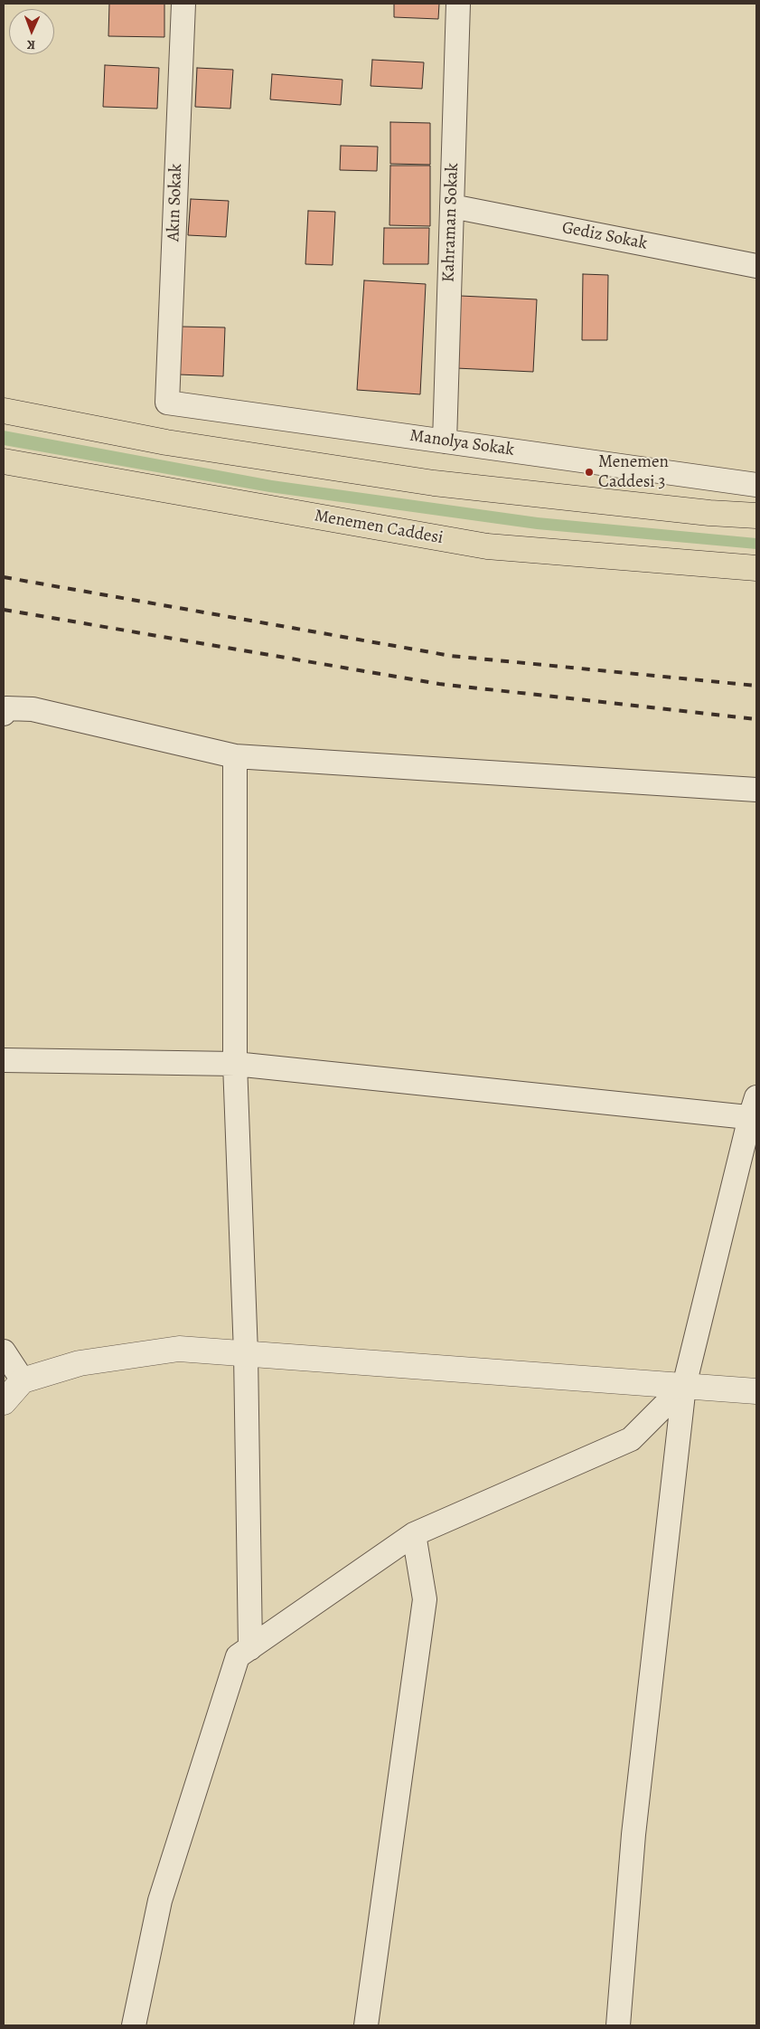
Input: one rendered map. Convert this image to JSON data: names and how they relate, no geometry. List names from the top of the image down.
{
  "streets": {
    "highway": ["Menemen Caddesi"],
    "street": [
      "Akın Sokak",
      "Kahraman Sokak",
      "Gediz Sokak",
      "Manolya Sokak"
    ]
  },
  "crossings": [
    ["Akın Sokak", "Manolya Sokak"],
    ["Kahraman Sokak", "Gediz Sokak"],
    ["Kahraman Sokak", "Manolya Sokak"]
  ],
  "places": ["Menemen Caddesi 3"],
  "north": "bottom"
}
